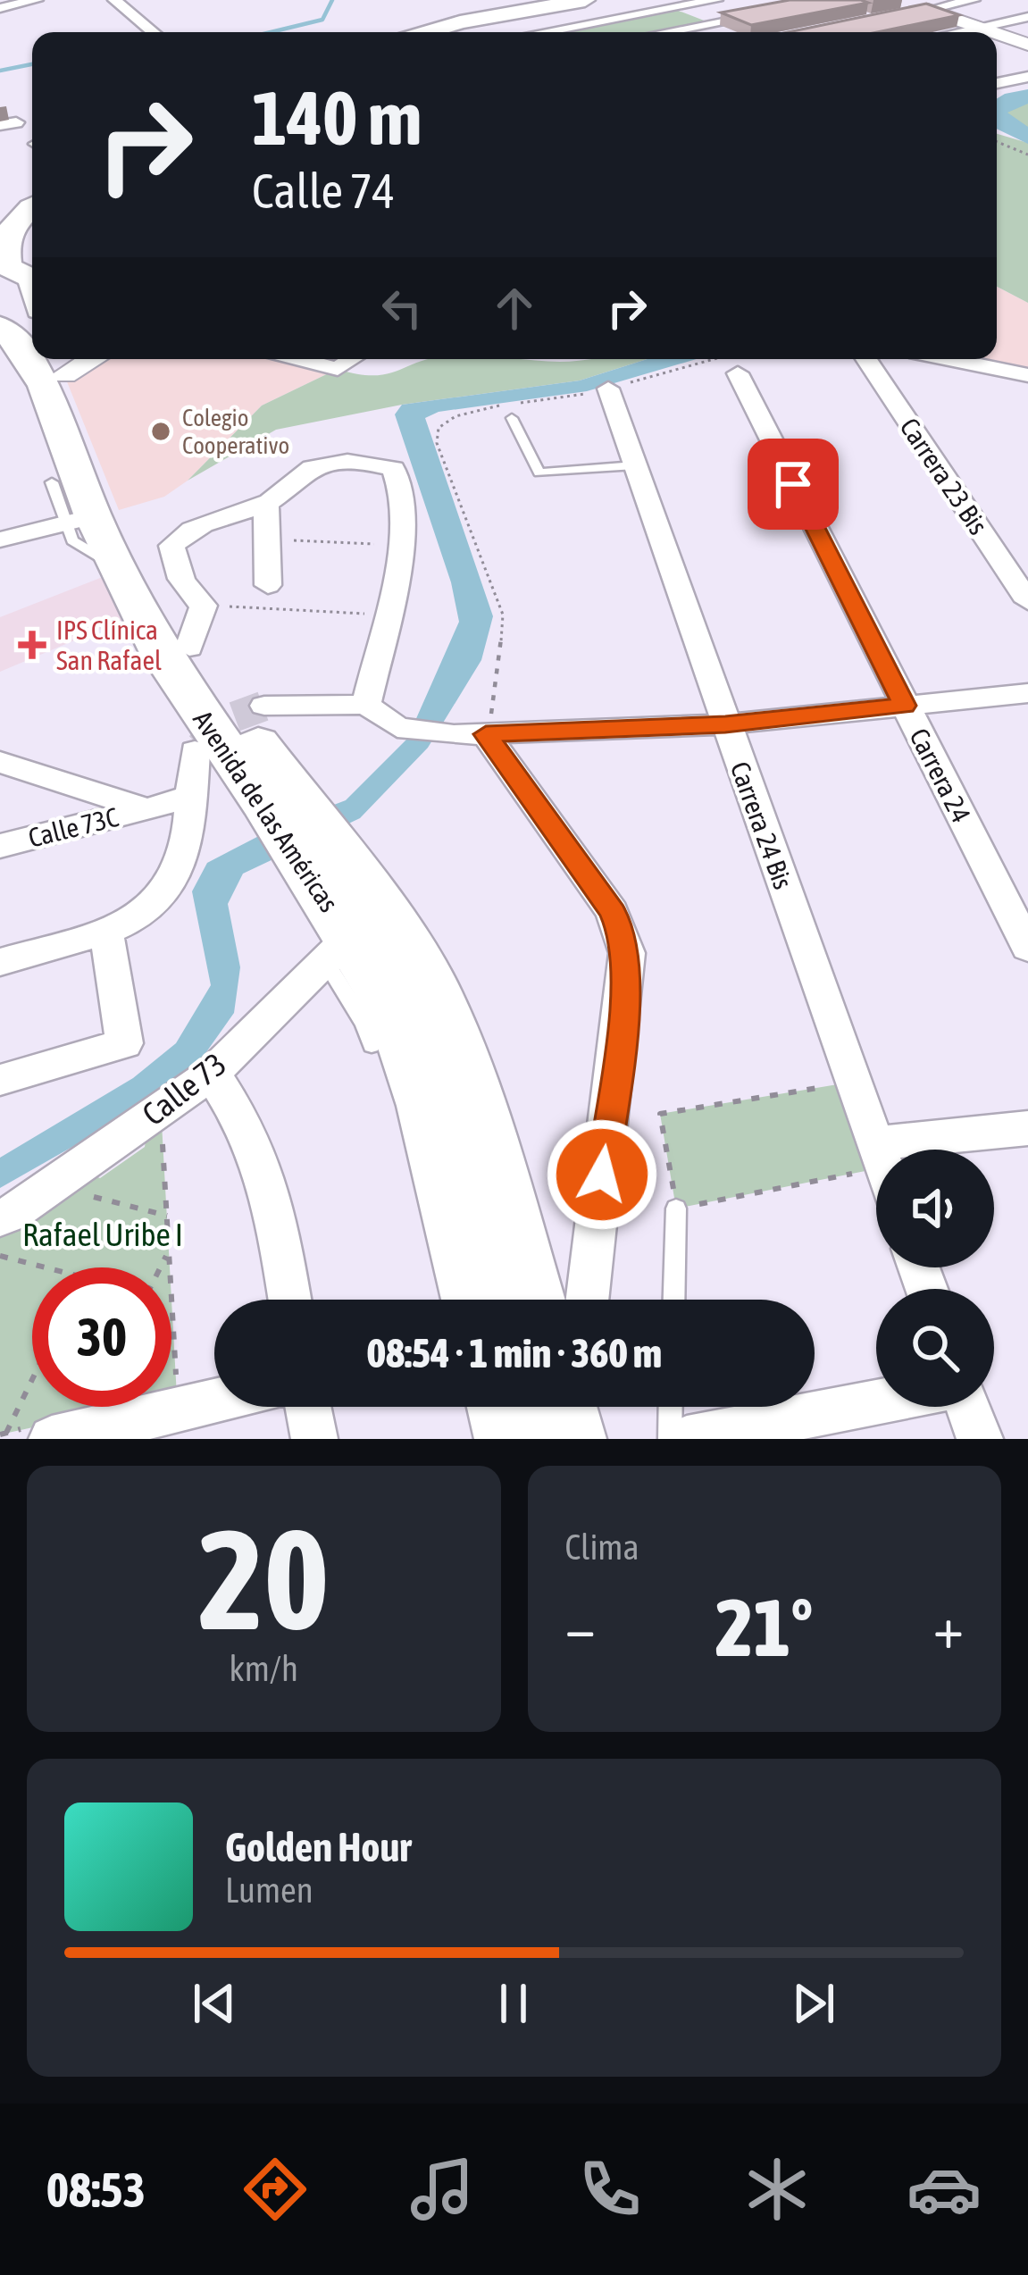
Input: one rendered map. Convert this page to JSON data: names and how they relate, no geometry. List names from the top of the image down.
{
  "streets": {
    "main road": ["Avenida de las Américas"],
    "street": [
      "Carrera 23 Bis",
      "Carrera 24",
      "Carrera 24 Bis",
      "Calle 73C",
      "Calle 73"
    ]
  },
  "crossings": [
    ["Avenida de las Américas", "Calle 73"]
  ],
  "parks": ["Rafael Uribe I"],
  "places": {
    "other": ["Colegio Cooperativo"],
    "health": ["IPS Clínica San Rafael"]
  },
  "page": {
    "turn": ["140 m", "Calle 74"],
    "limit": "30",
    "trip": "08:54 · 1 min · 360 m",
    "tile": [
      ["20", "km/h"],
      "Clima"
    ],
    "heat": ["−", "21°", "+"],
    "song": ["Golden Hour", "Lumen"],
    "tabs": "08:53"
  }
}
